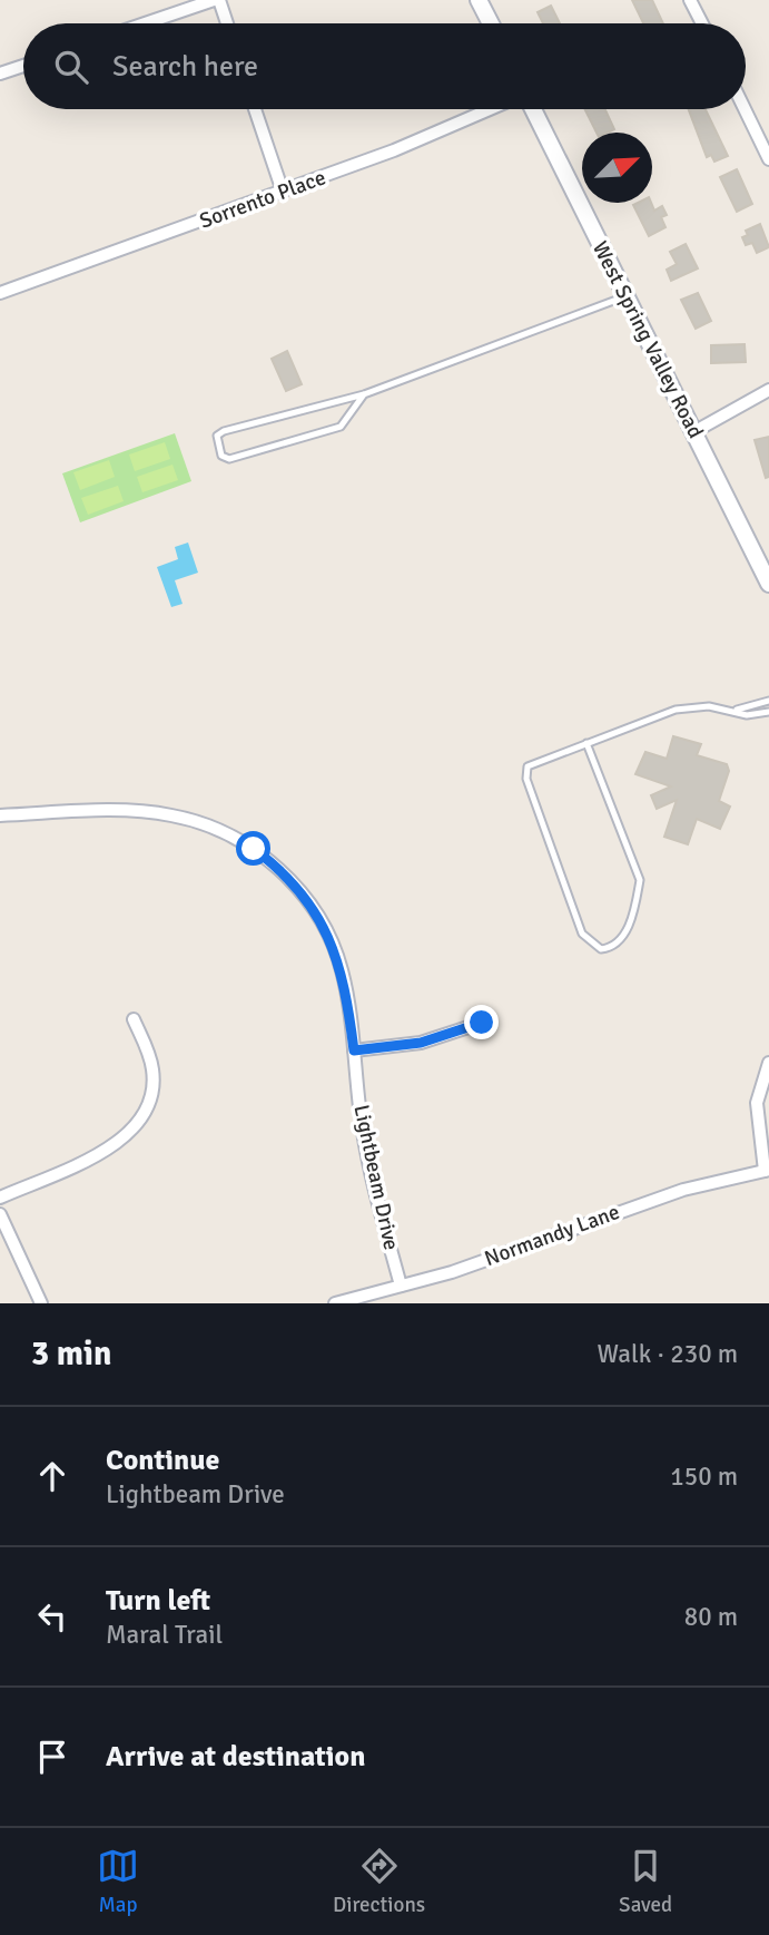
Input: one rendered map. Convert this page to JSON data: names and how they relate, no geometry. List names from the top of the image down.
{
  "streets": {
    "street": [
      "Sorrento Place",
      "West Spring Valley Road",
      "Lightbeam Drive",
      "Normandy Lane"
    ]
  },
  "crossings": [
    ["Lightbeam Drive", "Normandy Lane"]
  ],
  "north": "top right",
  "page": {
    "search": "Search here",
    "heading": ["3 min", "Walk · 230 m"],
    "list": [
      ["Continue", "Lightbeam Drive", "150 m"],
      ["Turn left", "Maral Trail", "80 m"],
      "Arrive at destination"
    ],
    "nav": ["Map", "Directions", "Saved"]
  }
}
